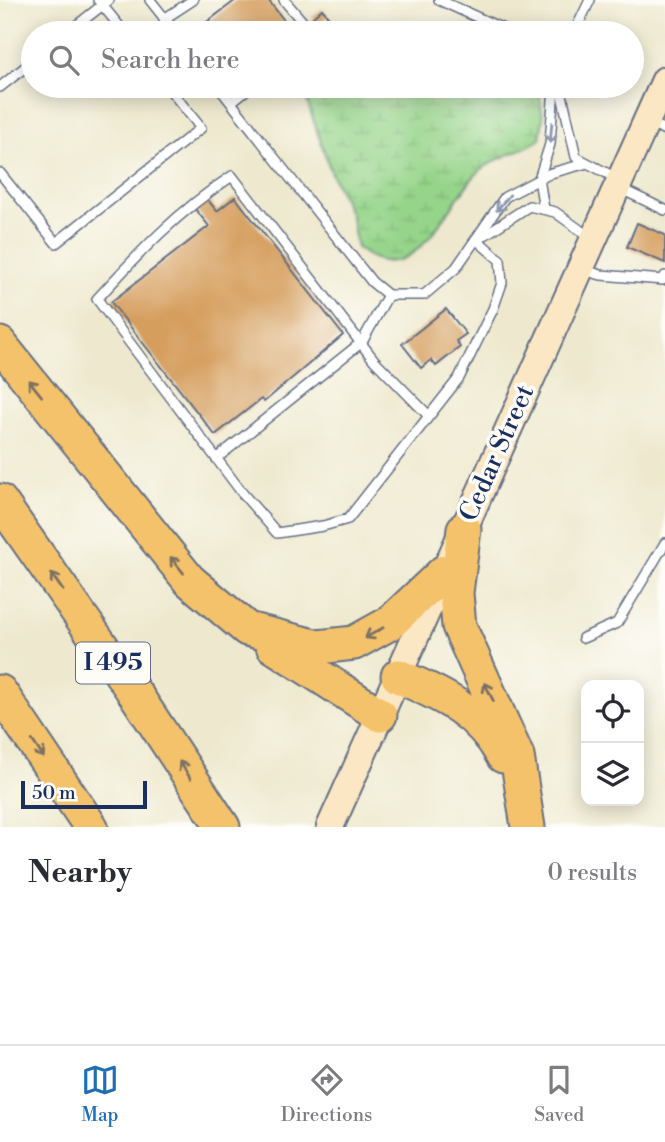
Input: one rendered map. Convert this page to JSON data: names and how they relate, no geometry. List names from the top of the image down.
{
  "streets": {
    "highway": ["I 495"],
    "main road": ["Cedar Street"]
  },
  "scale_bar": "50 m",
  "page": {
    "search": "Search here",
    "scale": "50 m",
    "heading": ["Nearby", "0 results"],
    "nav": ["Map", "Directions", "Saved"]
  }
}
